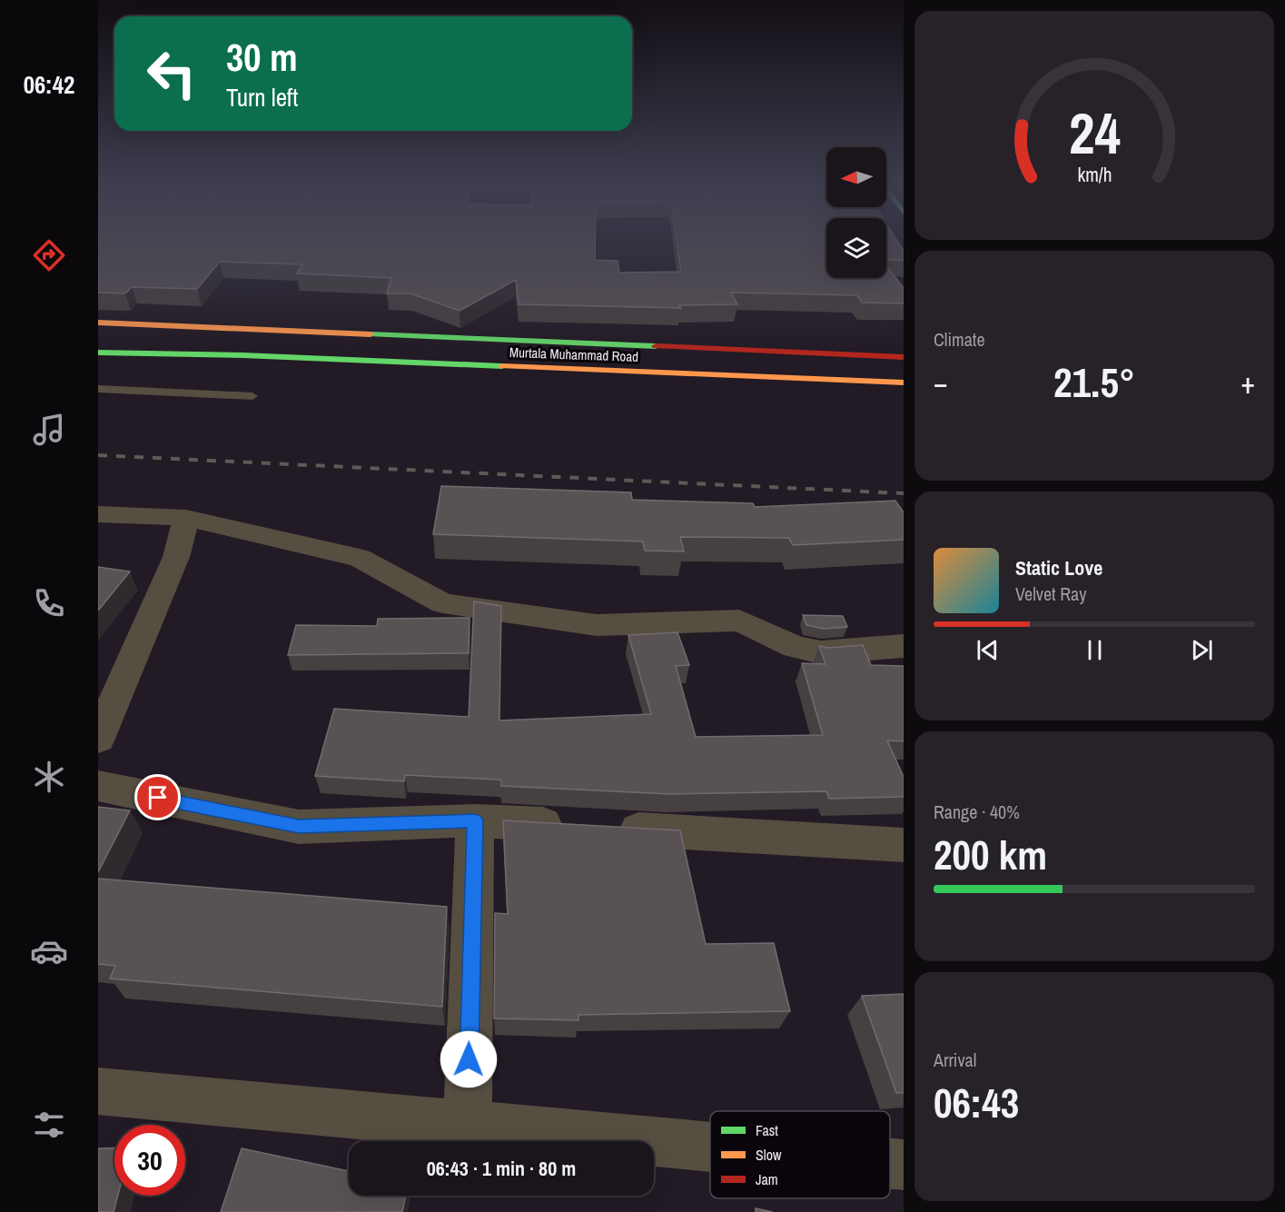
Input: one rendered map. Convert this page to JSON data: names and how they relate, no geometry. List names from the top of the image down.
{
  "streets": {
    "main road": ["Murtala Muhammad Road"]
  },
  "legend": ["Fast", "Slow", "Jam"],
  "north": "left",
  "page": {
    "tabs": "06:42",
    "turn": ["30 m", "Turn left"],
    "tile": [
      "Climate",
      ["Range · 40%", "200 km"],
      ["Arrival", "06:43"]
    ],
    "heat": ["−", "21.5°", "+"],
    "song": ["Static Love", "Velvet Ray"],
    "limit": "30",
    "trip": "06:43 · 1 min · 80 m",
    "gauge": ["24", "km/h"]
  }
}
